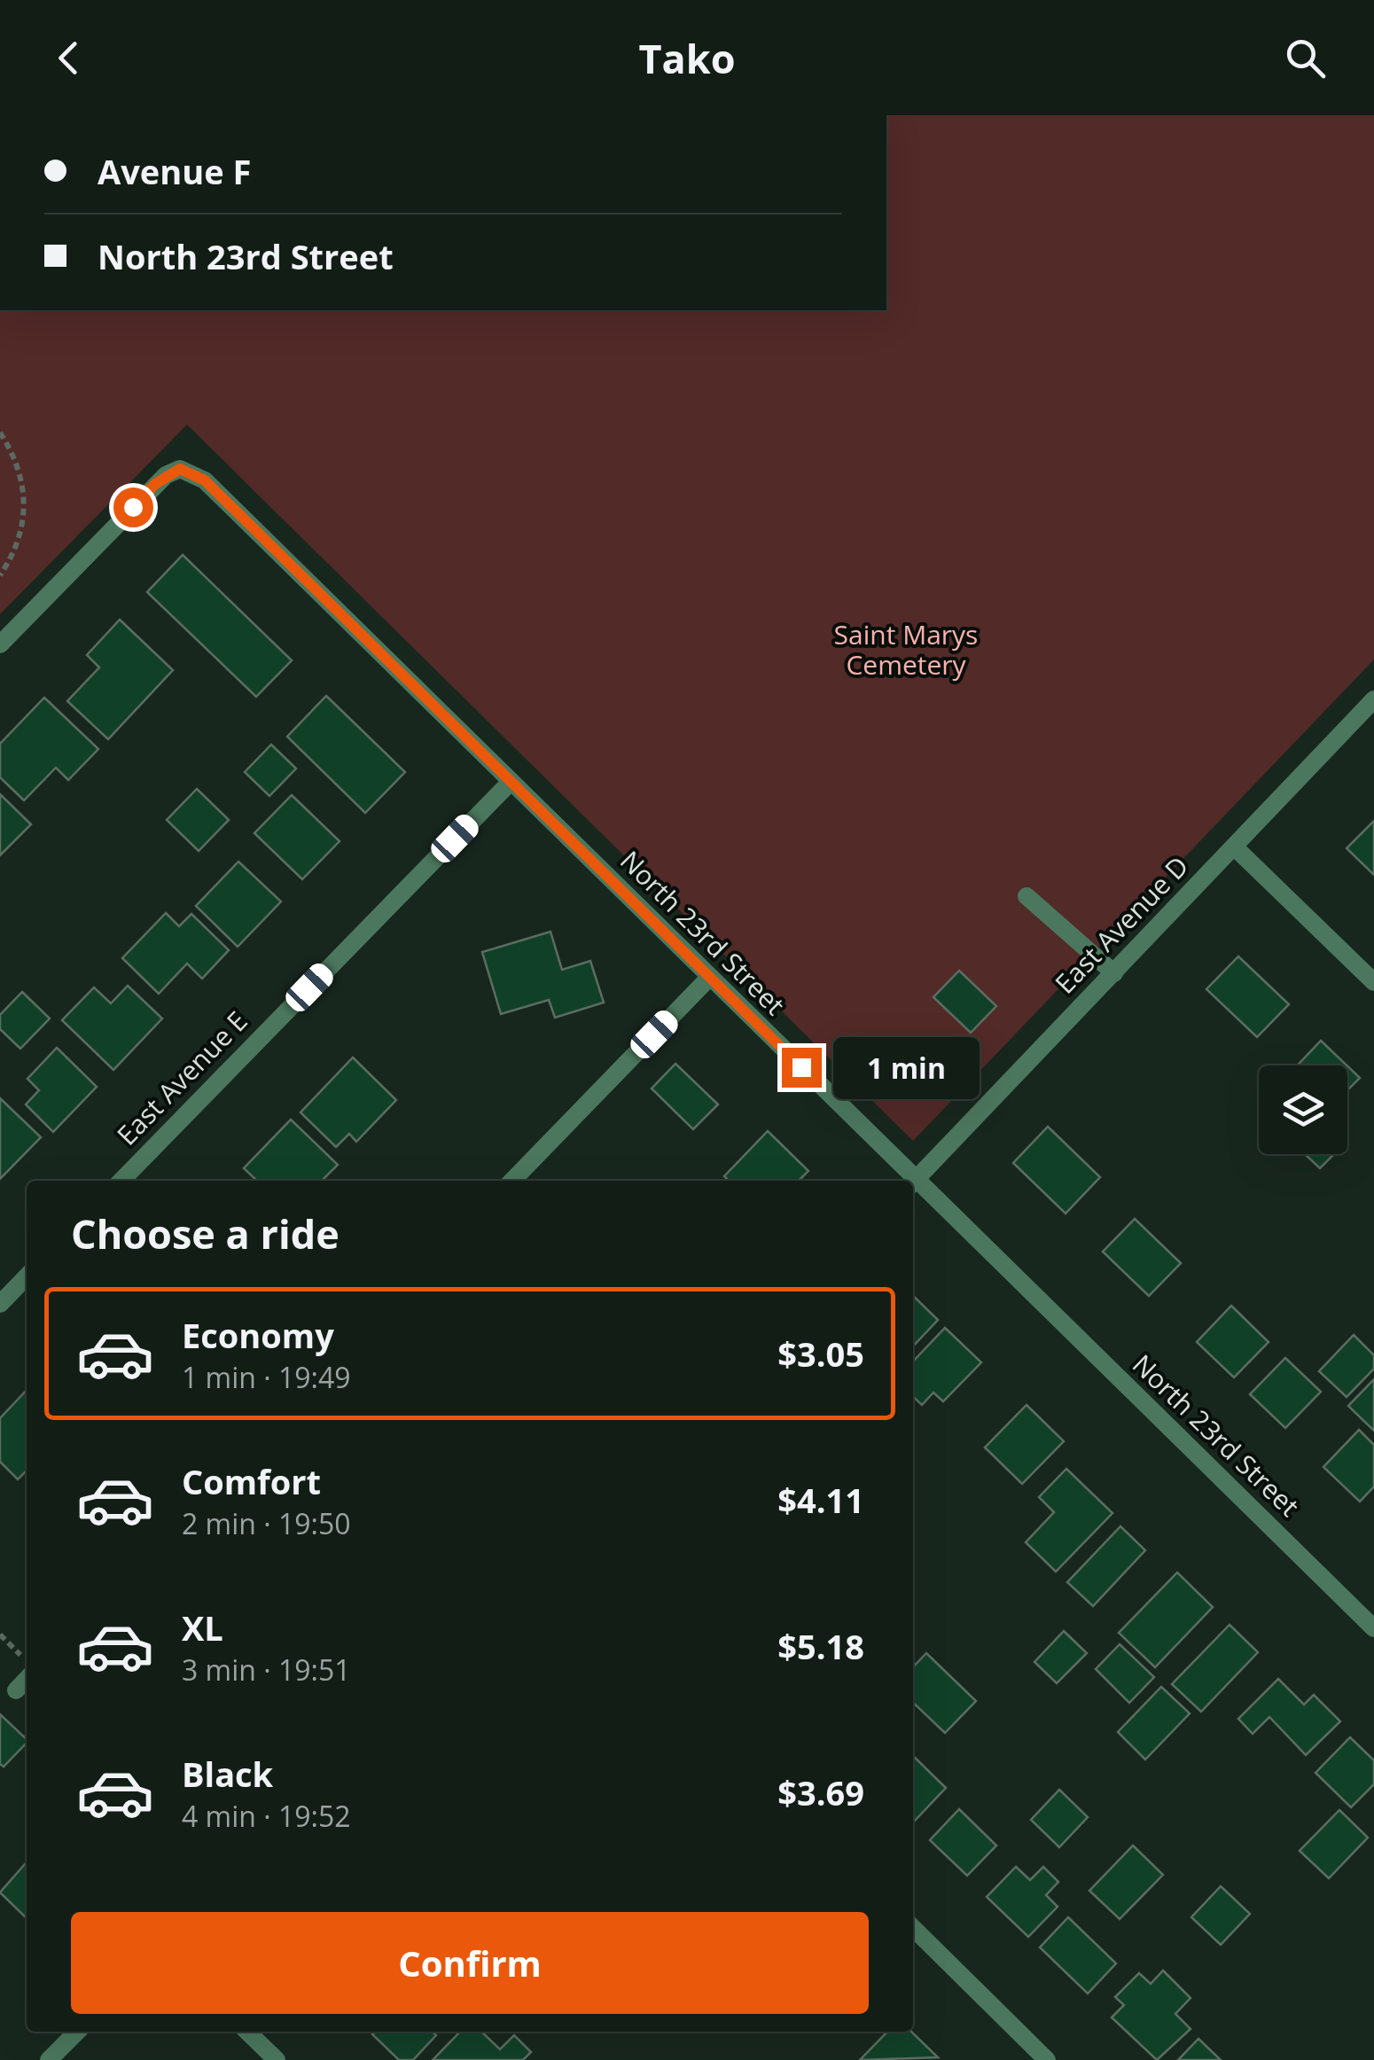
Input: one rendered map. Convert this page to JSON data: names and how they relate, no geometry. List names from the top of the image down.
{
  "streets": {
    "street": ["East Avenue D", "North 23rd Street", "East Avenue E"]
  },
  "crossings": [
    ["North 23rd Street", "East Avenue E"]
  ],
  "parks": ["Saint Marys Cemetery"],
  "page": {
    "header": "Tako",
    "banner": ["Avenue F", "North 23rd Street"],
    "bubble": "1 min",
    "heading": "Choose a ride",
    "list": [
      {
        "name": "Economy",
        "note": "1 min · 19:49",
        "value": "$3.05"
      },
      {
        "name": "Comfort",
        "note": "2 min · 19:50",
        "value": "$4.11"
      },
      {
        "name": "XL",
        "note": "3 min · 19:51",
        "value": "$5.18"
      },
      {
        "name": "Black",
        "note": "4 min · 19:52",
        "value": "$3.69"
      }
    ],
    "buttons": "Confirm"
  }
}
